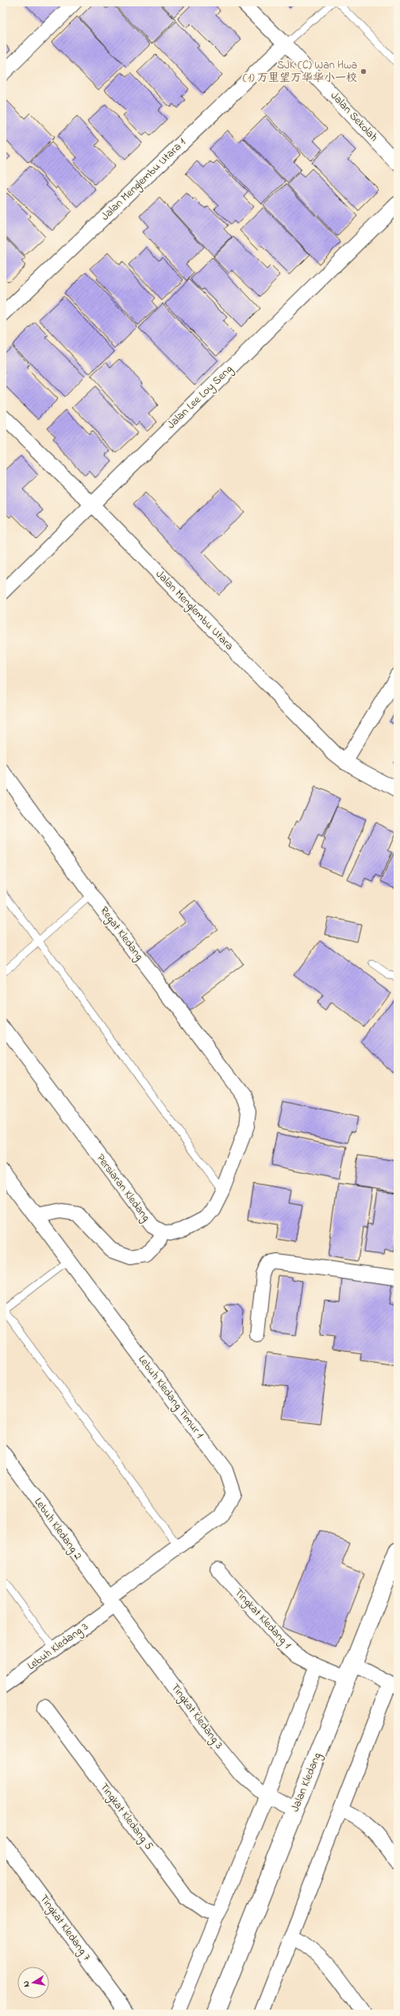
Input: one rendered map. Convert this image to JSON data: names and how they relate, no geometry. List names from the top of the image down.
{
  "streets": {
    "main road": ["Jalan Kledang"],
    "street": [
      "Jalan Sekolah",
      "Jalan Menglembu Utara 1",
      "Jalan Lee Loy Seng",
      "Jalan Menglembu Utara",
      "Regat Kledang",
      "Persiaran Kledang",
      "Lebuh Kledang Timur 1",
      "Lebuh Kledang 2",
      "Tingkat Kledang 1",
      "Lebuh Kledang 3",
      "Tingkat Kledang 3",
      "Tingkat Kledang 5",
      "Tingkat Kledang 7"
    ]
  },
  "crossings": [
    ["Jalan Sekolah", "Jalan Menglembu Utara 1"],
    ["Jalan Lee Loy Seng", "Jalan Menglembu Utara"],
    ["Lebuh Kledang Timur 1", "Lebuh Kledang 2"],
    ["Lebuh Kledang Timur 1", "Lebuh Kledang 3"],
    ["Lebuh Kledang Timur 1", "Tingkat Kledang 3"],
    ["Lebuh Kledang 2", "Lebuh Kledang 3"],
    ["Lebuh Kledang 2", "Tingkat Kledang 3"],
    ["Tingkat Kledang 1", "Jalan Kledang"],
    ["Lebuh Kledang 3", "Tingkat Kledang 3"],
    ["Tingkat Kledang 3", "Jalan Kledang"]
  ],
  "places": ["SJK (C) Wan Hwa (1) 万里望万华华小一校"],
  "north": "left"
}
